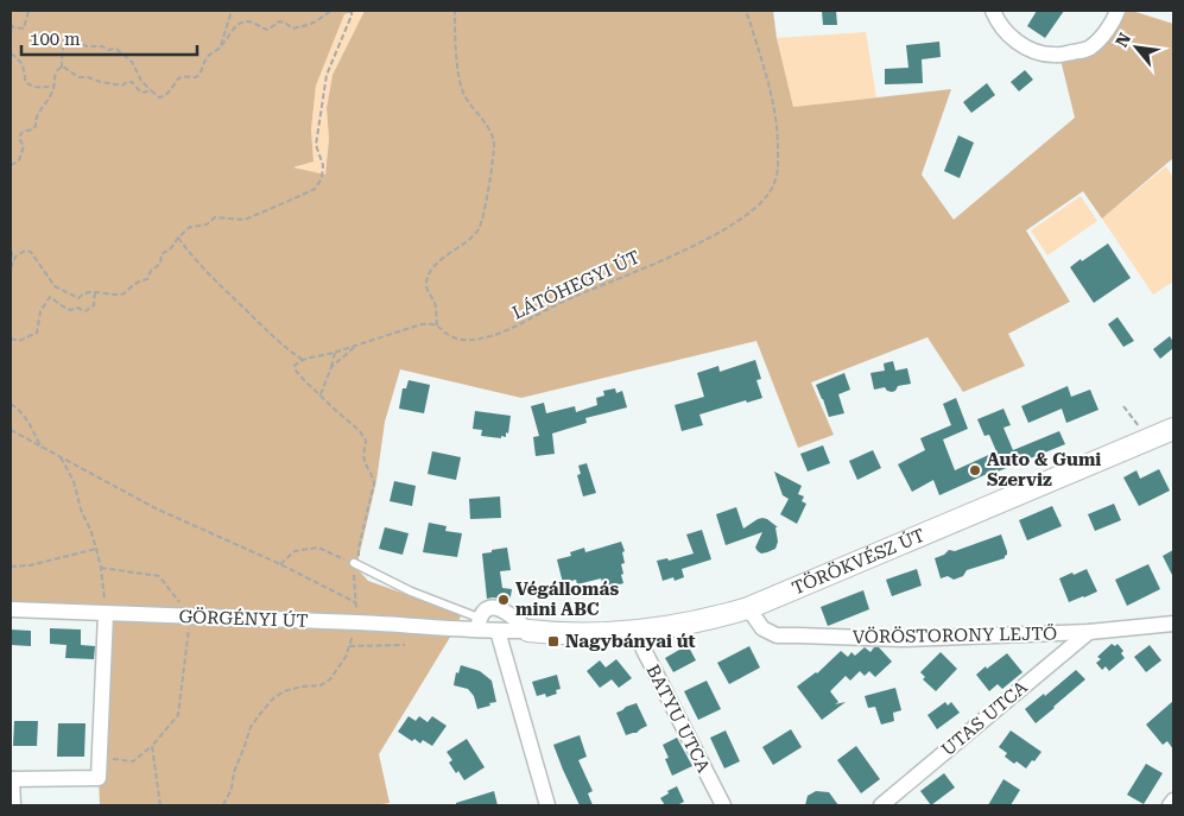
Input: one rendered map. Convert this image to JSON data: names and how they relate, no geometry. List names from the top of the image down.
{
  "streets": {
    "street": [
      "TÖRÖKVÉSZ ÚT",
      "GÖRGÉNYI ÚT",
      "VÖRÖSTORONY LEJTŐ",
      "BATYU UTCA",
      "UTAS UTCA"
    ],
    "path": ["LÁTÓHEGYI ÚT"]
  },
  "crossings": [
    ["TÖRÖKVÉSZ ÚT", "GÖRGÉNYI ÚT"],
    ["TÖRÖKVÉSZ ÚT", "VÖRÖSTORONY LEJTŐ"],
    ["TÖRÖKVÉSZ ÚT", "BATYU UTCA"],
    ["VÖRÖSTORONY LEJTŐ", "UTAS UTCA"]
  ],
  "places": {
    "other": ["Auto & Gumi Szerviz", "Végállomás mini ABC"],
    "transit": ["Nagybányai út"]
  },
  "scale_bar": "100 m",
  "north": "top left"
}
